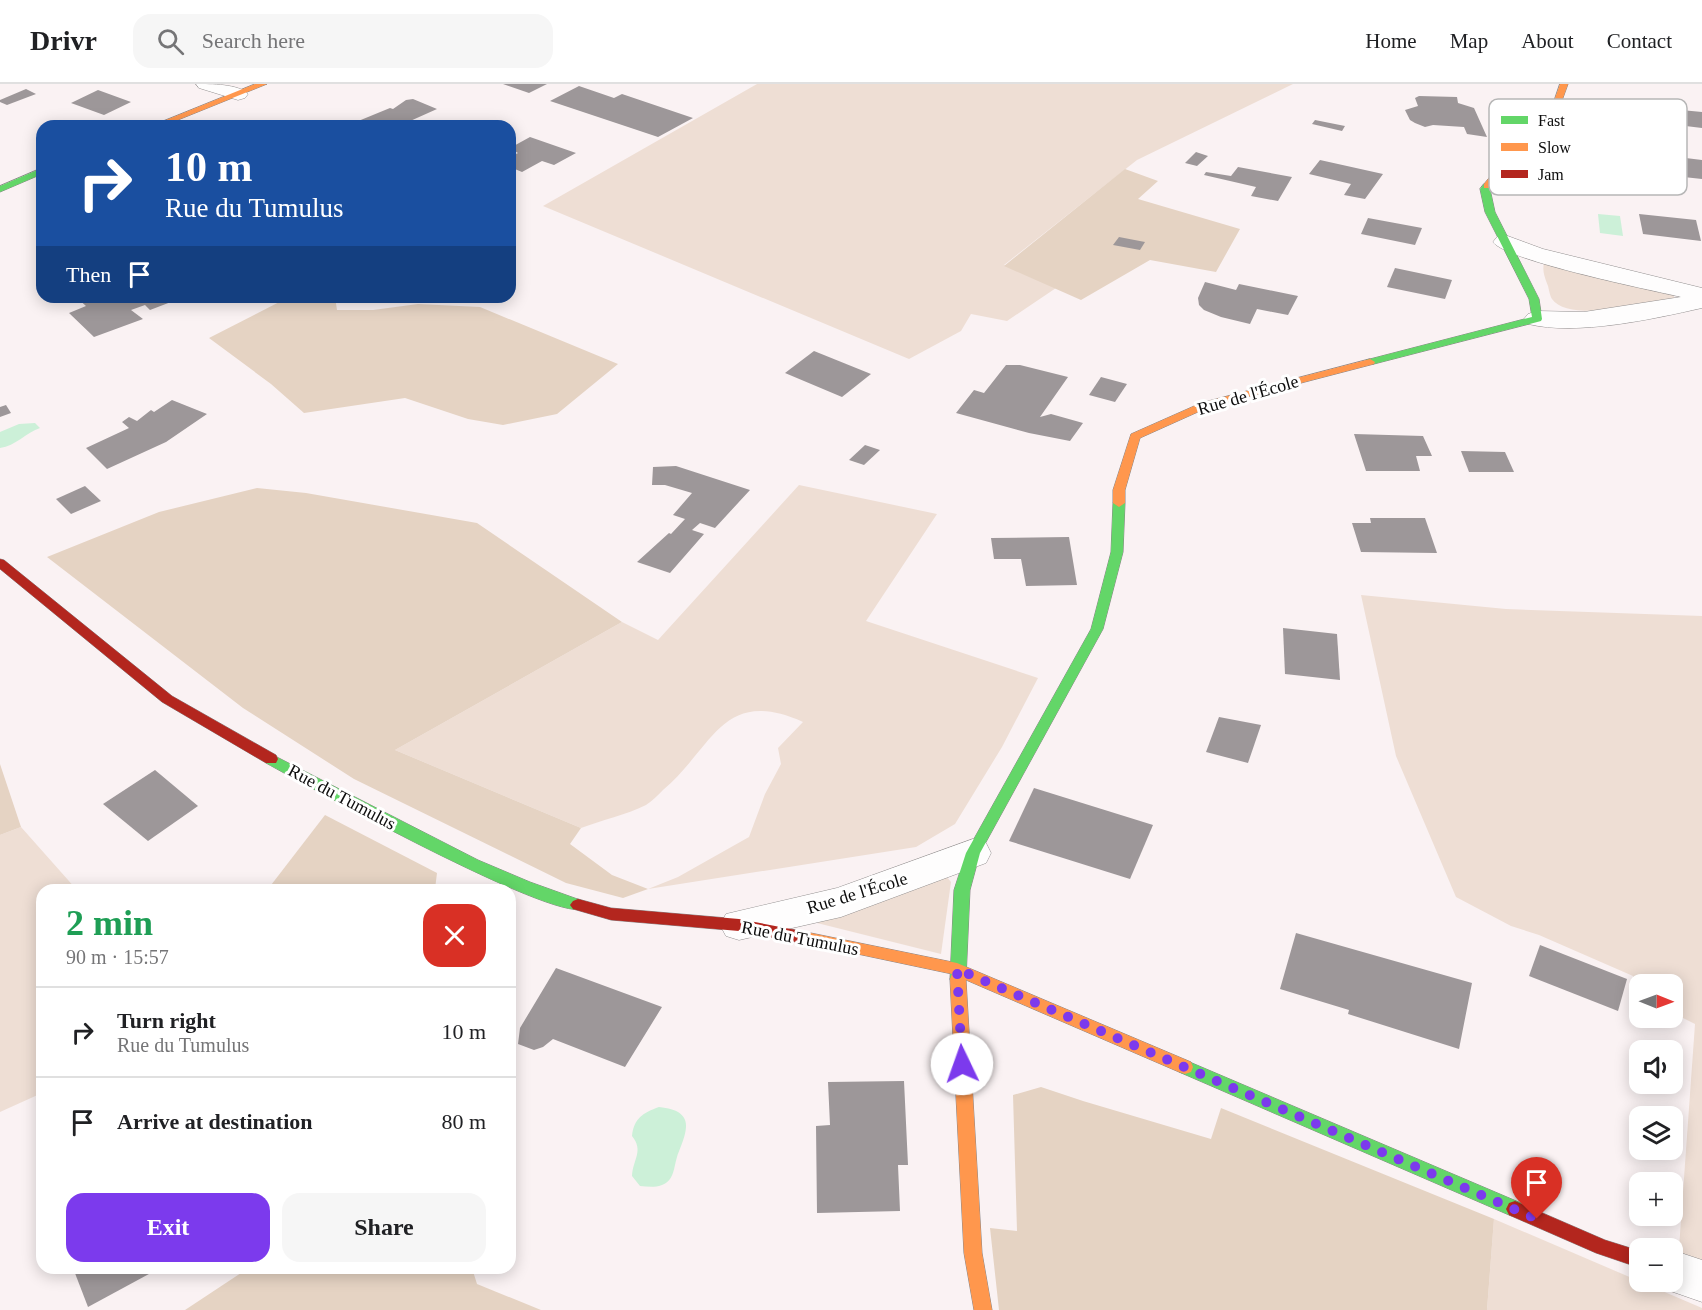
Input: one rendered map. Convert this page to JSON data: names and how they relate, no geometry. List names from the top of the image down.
{
  "streets": {
    "street": ["Rue de l'École", "Rue du Tumulus"]
  },
  "crossings": [
    ["Rue de l'École", "Rue du Tumulus"]
  ],
  "legend": ["Fast", "Slow", "Jam"],
  "north": "right",
  "page": {
    "header": "Drivr",
    "search": "Search here",
    "nav": [
      "Home",
      "Map",
      "About",
      "Contact"
    ],
    "turn": ["10 m", "Rue du Tumulus"],
    "then": "Then",
    "heading": ["2 min", "90 m · 15:57"],
    "map_buttons": ["+", "−"],
    "list": [
      {
        "name": "Turn right",
        "note": "Rue du Tumulus",
        "value": "10 m"
      },
      {
        "name": "Arrive at destination",
        "value": "80 m"
      }
    ],
    "buttons": ["Exit", "Share"]
  }
}
